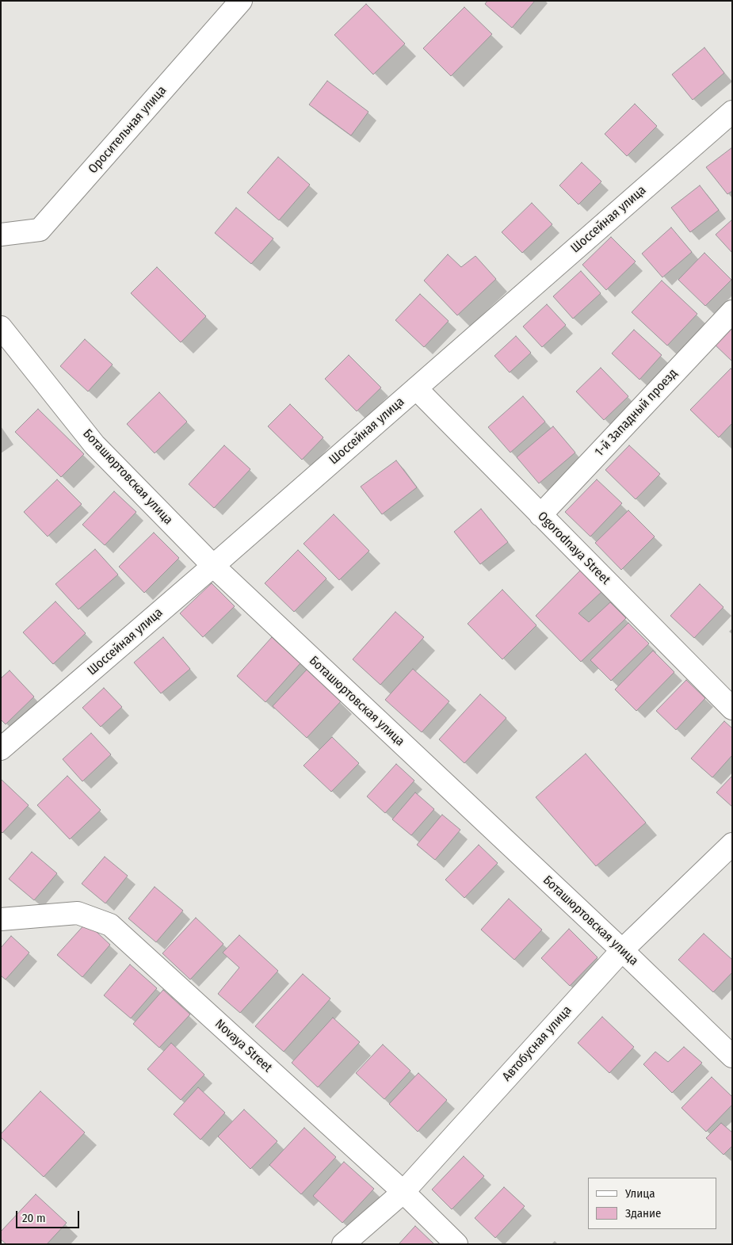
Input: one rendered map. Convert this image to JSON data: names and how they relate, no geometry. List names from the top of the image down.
{
  "streets": {
    "street": [
      "Оросительная улица",
      "Шоссейная улица",
      "1-й Западный проезд",
      "Боташюртовская улица",
      "Ogorodnaya Street",
      "Автобусная улица",
      "Novaya Street"
    ]
  },
  "crossings": [
    ["Шоссейная улица", "Боташюртовская улица"],
    ["Шоссейная улица", "Ogorodnaya Street"],
    ["1-й Западный проезд", "Ogorodnaya Street"],
    ["Боташюртовская улица", "Автобусная улица"],
    ["Автобусная улица", "Novaya Street"]
  ],
  "legend": ["Улица", "Здание"],
  "scale_bar": "20 m"
}
